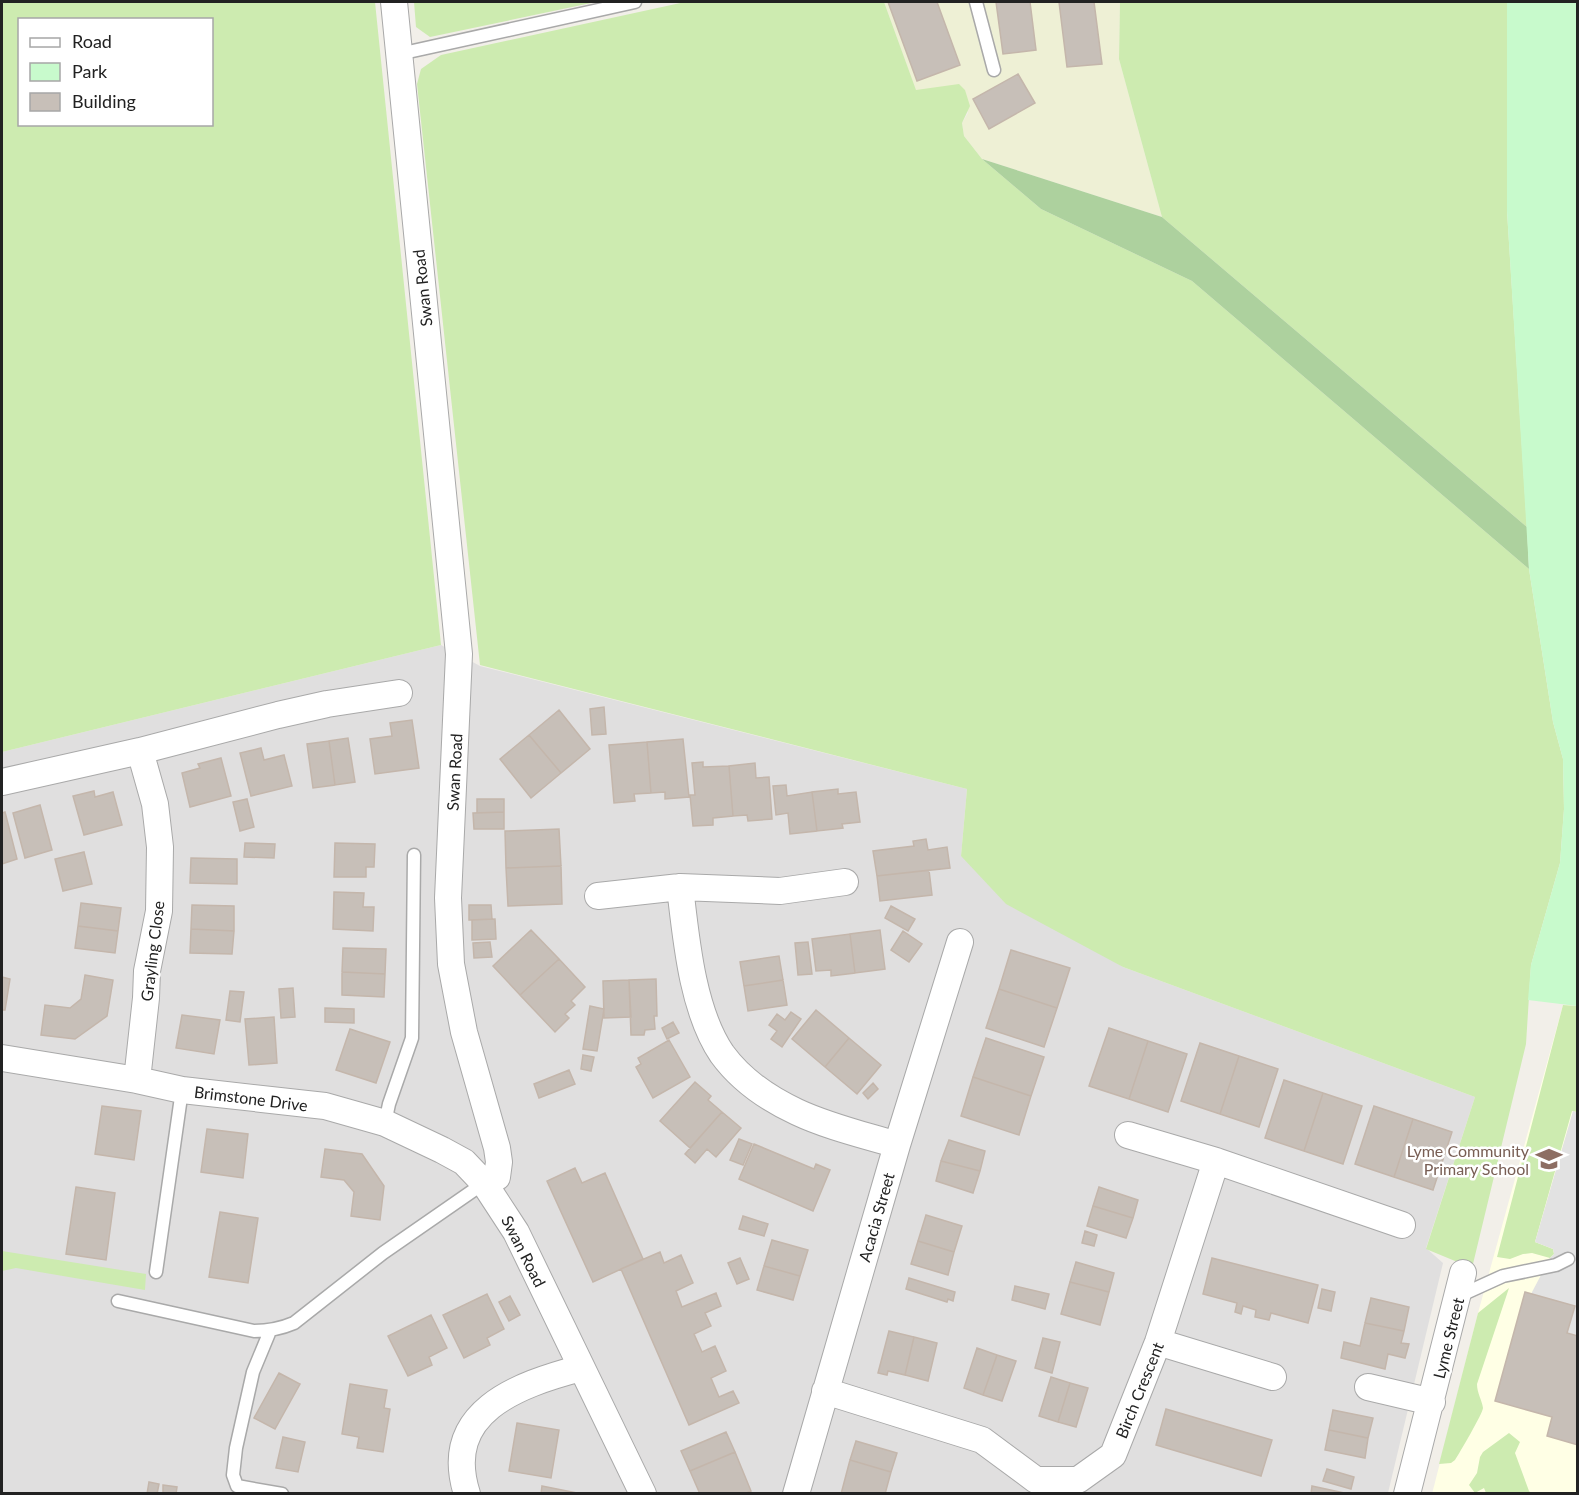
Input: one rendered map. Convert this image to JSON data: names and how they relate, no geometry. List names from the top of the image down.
{
  "streets": {
    "street": [
      "Swan Road",
      "Grayling Close",
      "Brimstone Drive",
      "Acacia Street",
      "Lyme Street",
      "Birch Crescent"
    ]
  },
  "crossings": [
    ["Swan Road", "Brimstone Drive"],
    ["Grayling Close", "Brimstone Drive"],
    ["Acacia Street", "Birch Crescent"]
  ],
  "places": {
    "school or university": ["Lyme Community Primary School"]
  },
  "legend": ["Road", "Park", "Building"]
}
